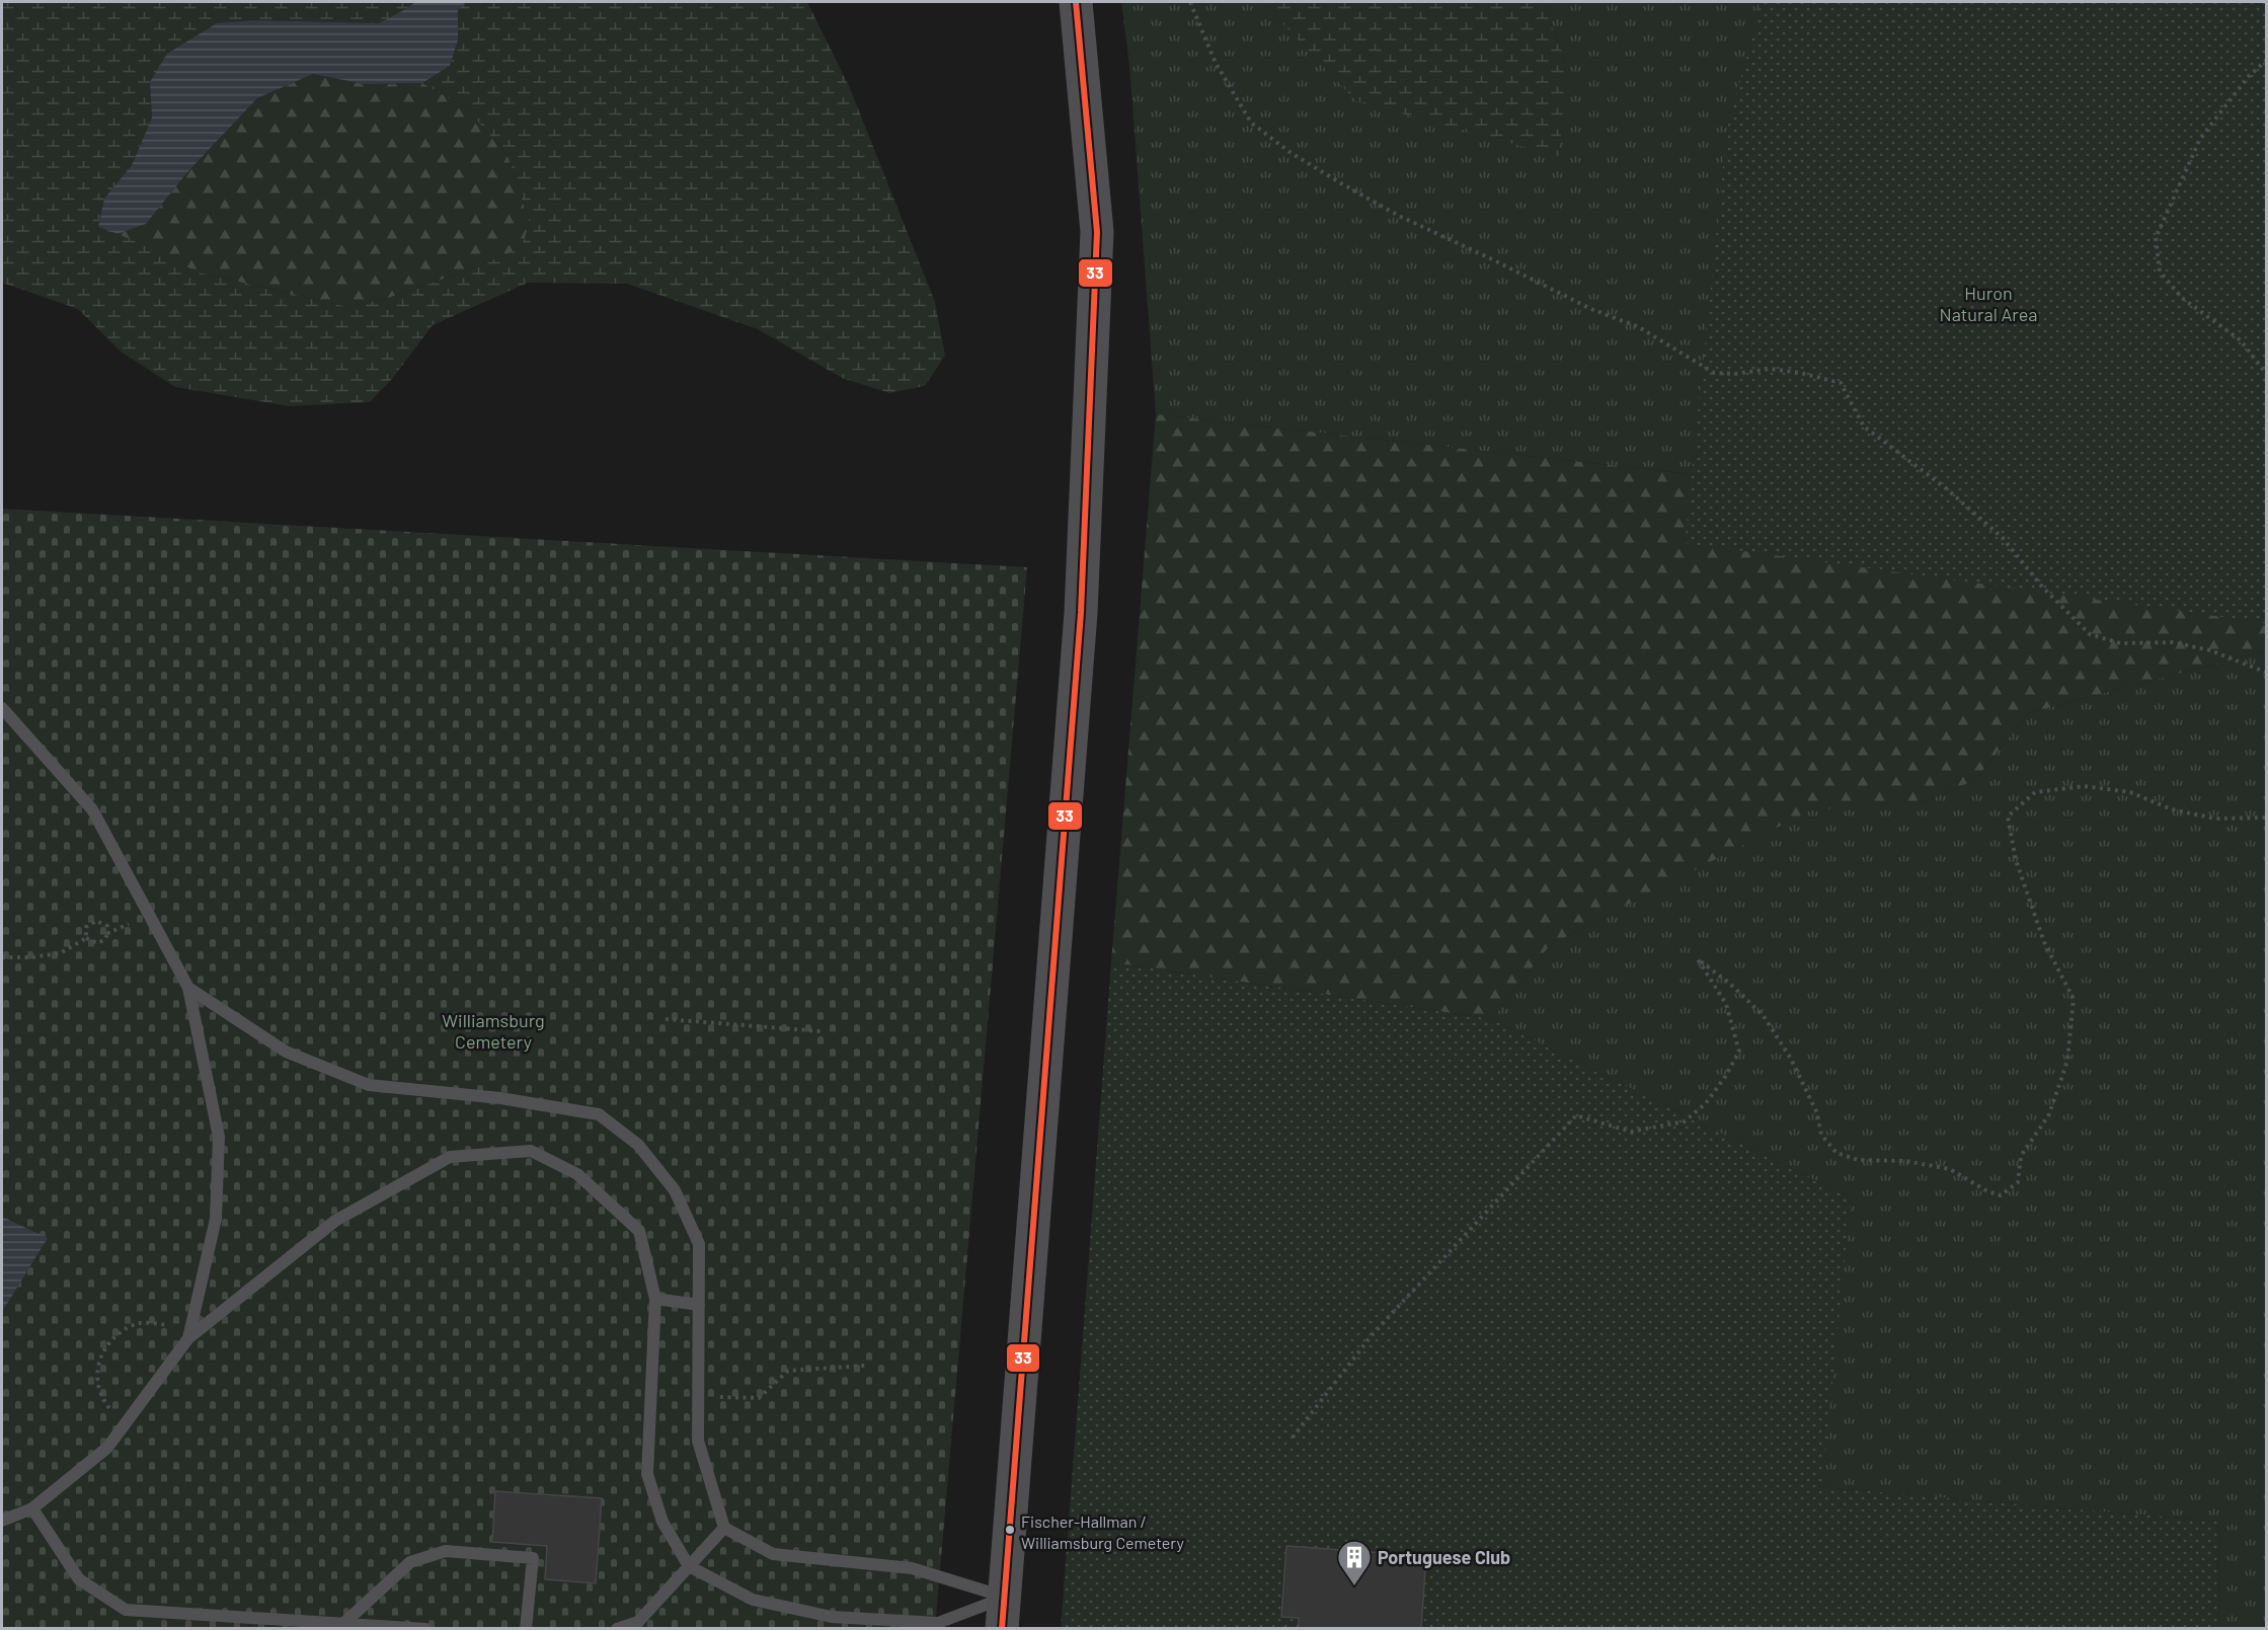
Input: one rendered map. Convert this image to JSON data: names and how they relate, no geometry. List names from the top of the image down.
{
  "parks": ["Huron Natural Area", "Williamsburg Cemetery"],
  "places": {
    "other": ["Fischer-Hallman / Williamsburg Cemetery"],
    "building": ["Portuguese Club"]
  },
  "lines": ["transit line 33"]
}
